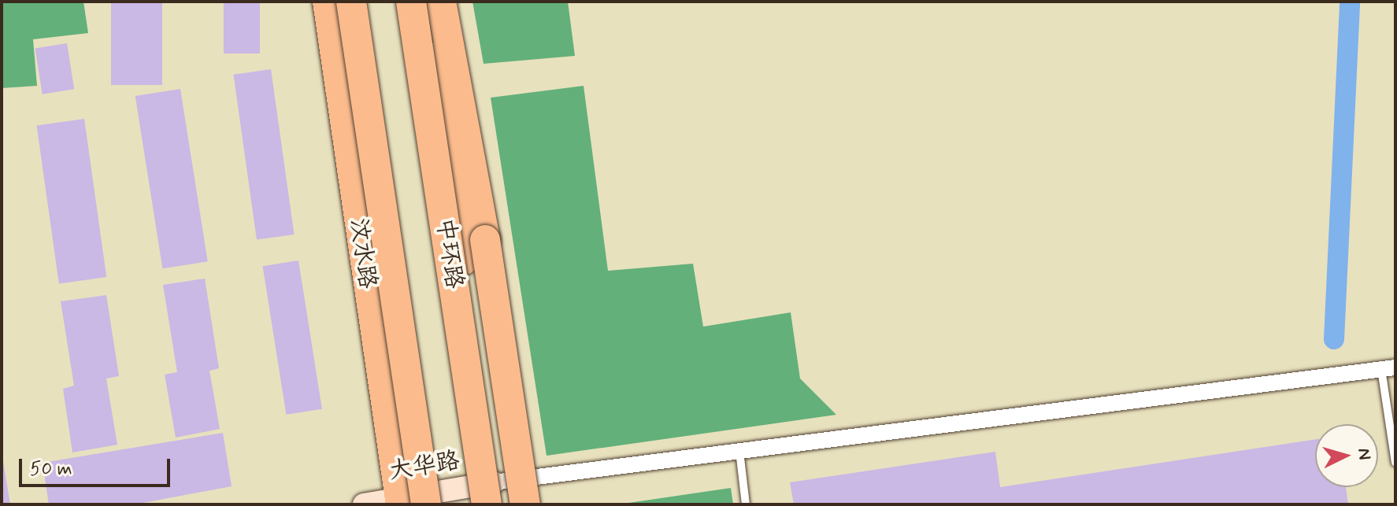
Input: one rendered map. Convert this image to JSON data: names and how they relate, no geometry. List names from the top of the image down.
{
  "streets": {
    "highway": ["中环路"],
    "main road": ["汶水路"],
    "street": ["大华路"]
  },
  "crossings": [
    ["汶水路", "大华路"],
    ["中环路", "大华路"]
  ],
  "scale_bar": "50 m",
  "north": "right"
}
